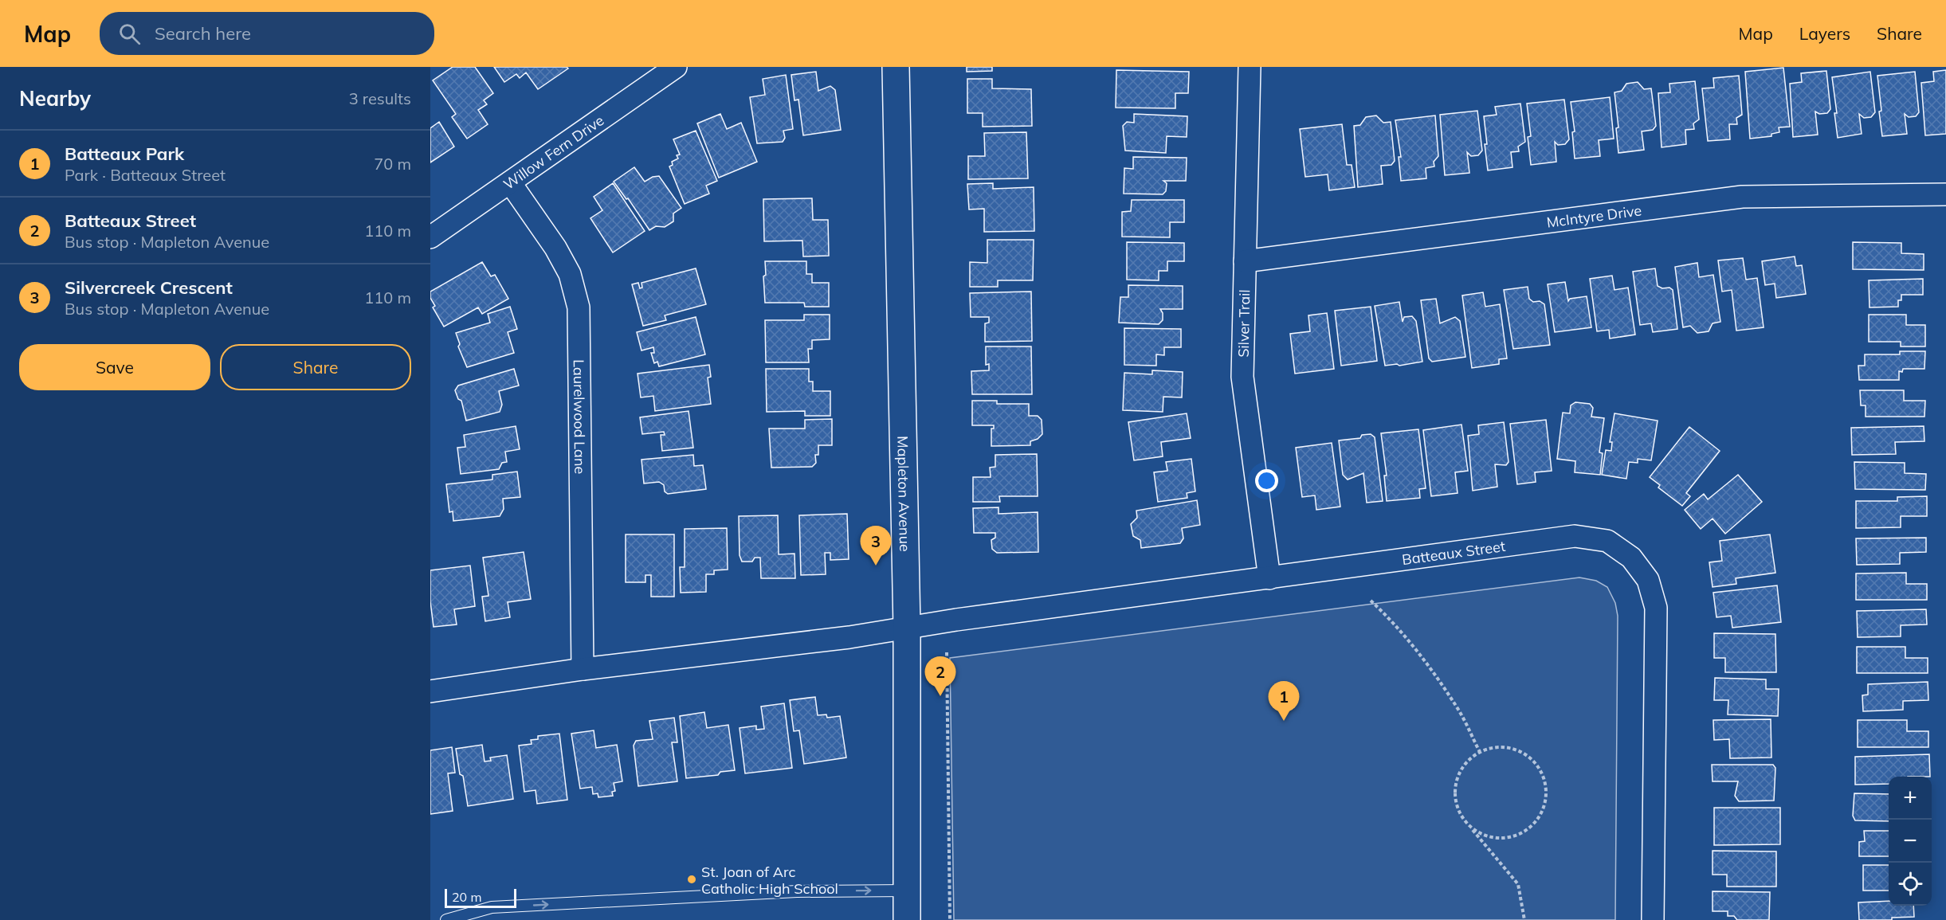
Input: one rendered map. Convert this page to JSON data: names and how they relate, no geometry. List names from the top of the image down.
{
  "streets": {
    "street": [
      "Willow Fern Drive",
      "McIntyre Drive",
      "Silver Trail",
      "Laurelwood Lane",
      "Mapleton Avenue",
      "Batteaux Street"
    ]
  },
  "crossings": [
    ["Willow Fern Drive", "Laurelwood Lane"],
    ["McIntyre Drive", "Silver Trail"],
    ["Silver Trail", "Batteaux Street"],
    ["Laurelwood Lane", "Batteaux Street"],
    ["Mapleton Avenue", "Batteaux Street"]
  ],
  "places": ["St. Joan of Arc Catholic High School"],
  "scale_bar": "20 m",
  "page": {
    "header": "Map",
    "search": "Search here",
    "nav": ["Map", "Layers", "Share"],
    "heading": ["Nearby", "3 results"],
    "list": [
      {
        "mark": "1",
        "name": "Batteaux Park",
        "note": "Park · Batteaux Street",
        "value": "70 m"
      },
      {
        "mark": "2",
        "name": "Batteaux Street",
        "note": "Bus stop · Mapleton Avenue",
        "value": "110 m"
      },
      {
        "mark": "3",
        "name": "Silvercreek Crescent",
        "note": "Bus stop · Mapleton Avenue",
        "value": "110 m"
      }
    ],
    "buttons": ["Save", "Share"],
    "pins": ["3", "2", "1"],
    "map_buttons": ["+", "−"],
    "scale": "20 m"
  }
}
